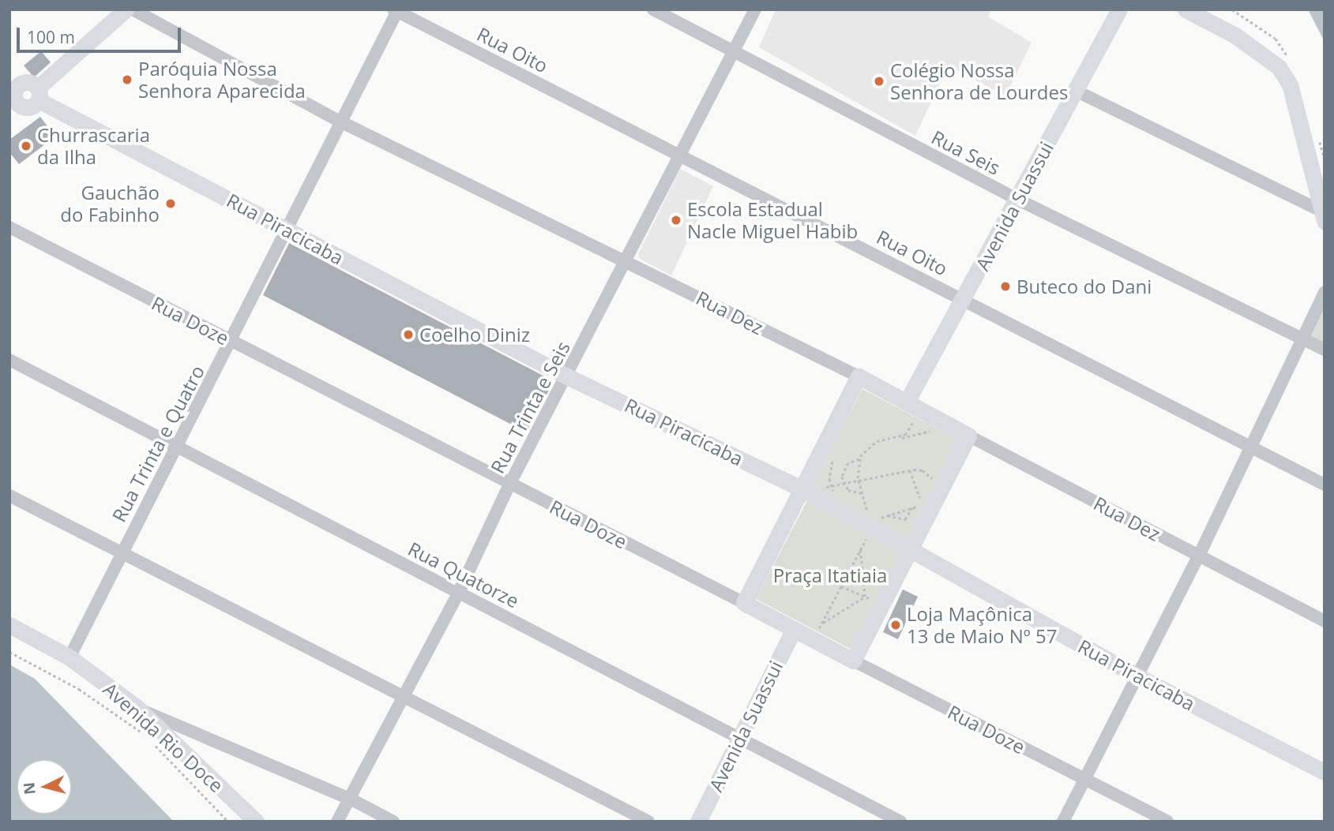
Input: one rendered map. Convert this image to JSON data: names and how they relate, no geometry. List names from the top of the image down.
{
  "streets": {
    "street": [
      "Rua Oito",
      "Rua Seis",
      "Avenida Suassui",
      "Rua Piracicaba",
      "Rua Dez",
      "Rua Doze",
      "Rua Trinta e Seis",
      "Rua Trinta e Quatro",
      "Rua Quatorze",
      "Avenida Rio Doce"
    ]
  },
  "crossings": [
    ["Rua Oito", "Avenida Suassui"],
    ["Rua Oito", "Rua Trinta e Seis"],
    ["Rua Oito", "Rua Trinta e Quatro"],
    ["Rua Seis", "Avenida Suassui"],
    ["Rua Seis", "Rua Trinta e Seis"],
    ["Avenida Suassui", "Rua Dez"],
    ["Avenida Suassui", "Rua Doze"],
    ["Avenida Suassui", "Rua Quatorze"],
    ["Rua Piracicaba", "Rua Trinta e Seis"],
    ["Rua Piracicaba", "Rua Trinta e Quatro"],
    ["Rua Dez", "Rua Trinta e Seis"],
    ["Rua Dez", "Rua Trinta e Quatro"],
    ["Rua Doze", "Rua Trinta e Seis"],
    ["Rua Doze", "Rua Trinta e Quatro"],
    ["Rua Trinta e Seis", "Rua Quatorze"],
    ["Rua Trinta e Quatro", "Rua Quatorze"],
    ["Rua Trinta e Quatro", "Avenida Rio Doce"]
  ],
  "parks": ["Praça Itatiaia"],
  "places": [
    "Paróquia Nossa Senhora Aparecida",
    "Colégio Nossa Senhora de Lourdes",
    "Churrascaria da Ilha",
    "Gauchão do Fabinho",
    "Escola Estadual Nacle Miguel Habib",
    "Buteco do Dani",
    "Coelho Diniz",
    "Loja Maçônica 13 de Maio Nº 57"
  ],
  "scale_bar": "100 m",
  "north": "left"
}
